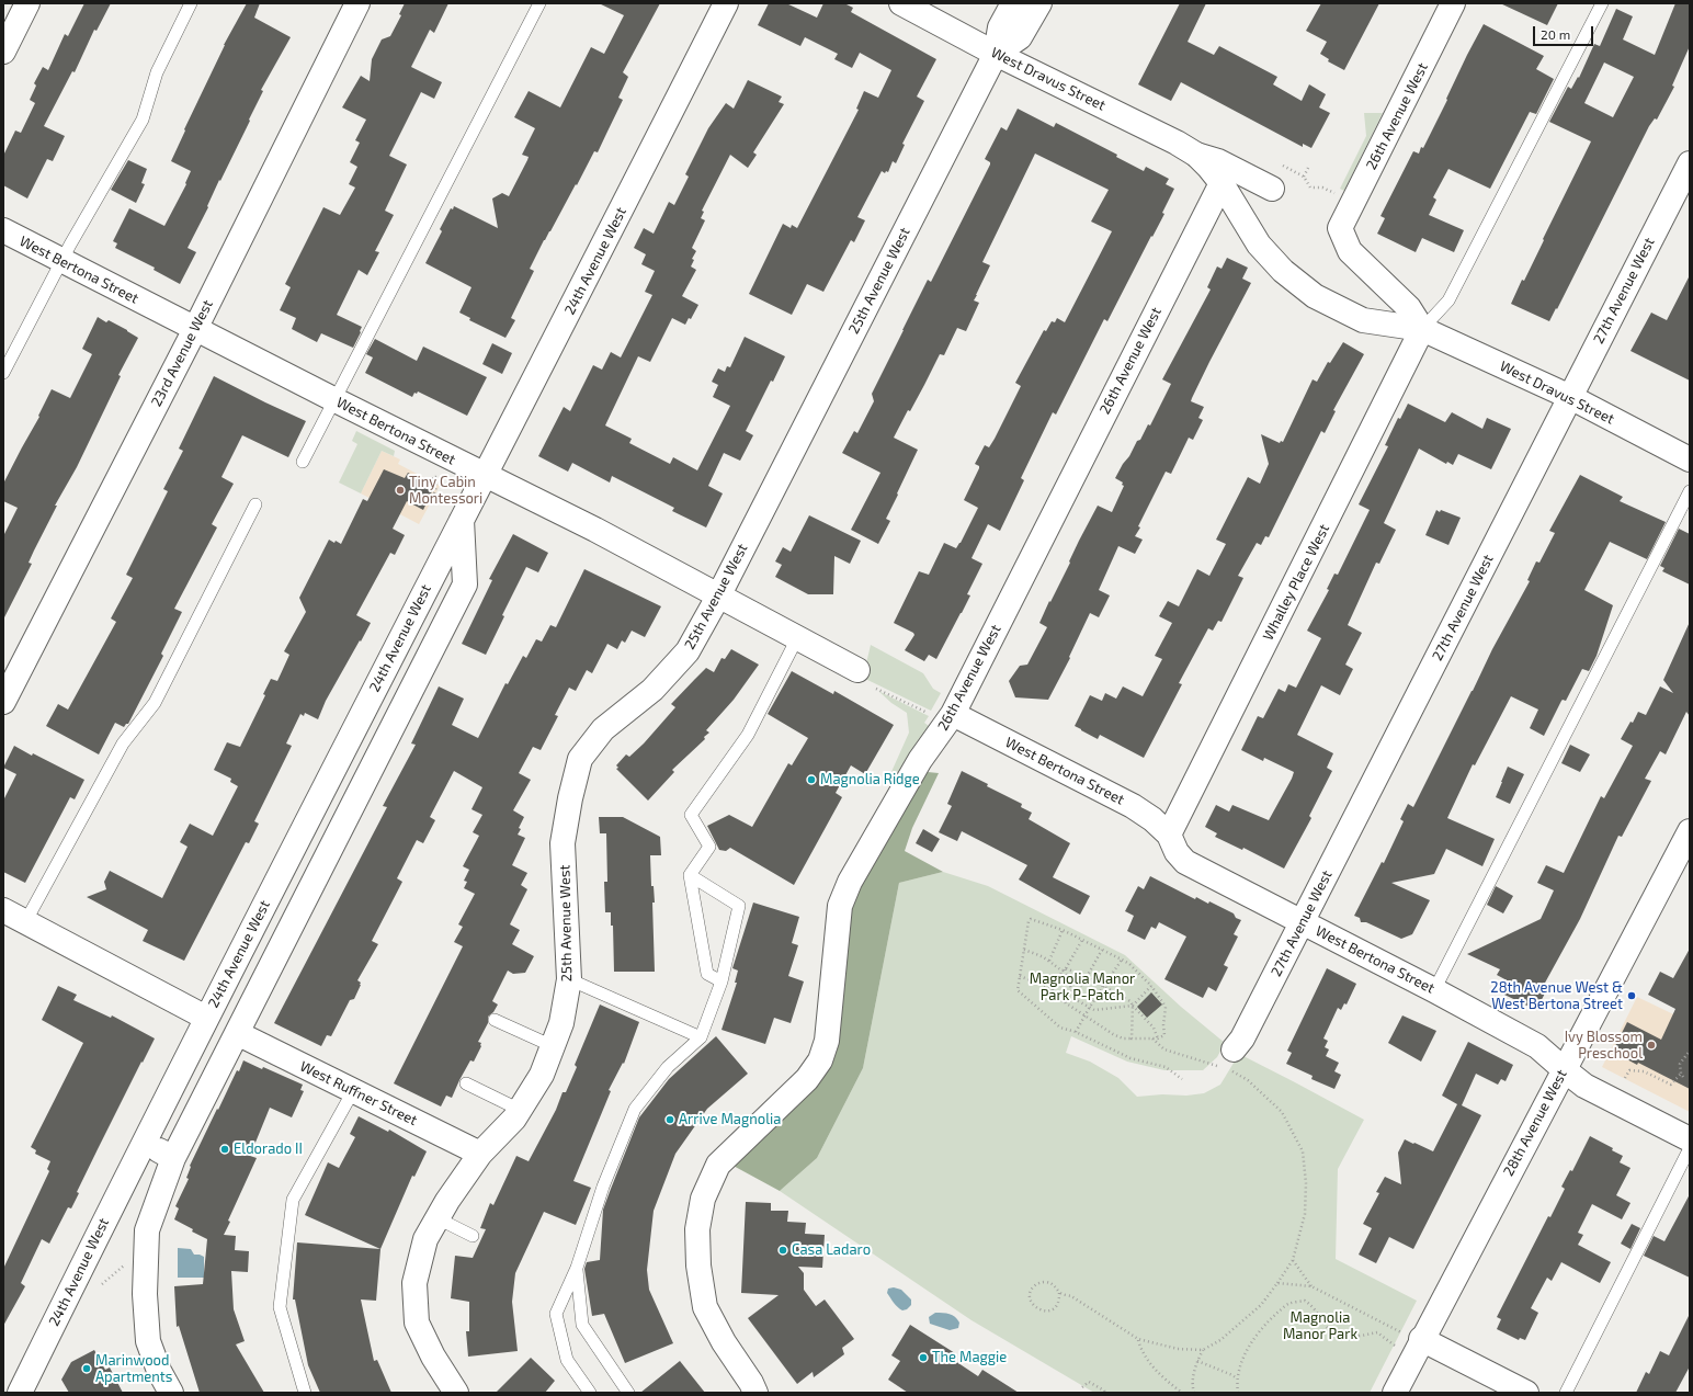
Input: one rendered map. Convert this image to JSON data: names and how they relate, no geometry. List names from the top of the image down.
{
  "streets": {
    "street": [
      "West Dravus Street",
      "26th Avenue West",
      "24th Avenue West",
      "West Bertona Street",
      "25th Avenue West",
      "27th Avenue West",
      "23rd Avenue West",
      "Whalley Place West",
      "West Ruffner Street",
      "28th Avenue West"
    ]
  },
  "crossings": [
    ["West Dravus Street", "26th Avenue West"],
    ["West Dravus Street", "25th Avenue West"],
    ["West Dravus Street", "27th Avenue West"],
    ["West Dravus Street", "Whalley Place West"],
    ["26th Avenue West", "West Bertona Street"],
    ["26th Avenue West", "Whalley Place West"],
    ["24th Avenue West", "West Bertona Street"],
    ["West Bertona Street", "25th Avenue West"],
    ["West Bertona Street", "27th Avenue West"],
    ["West Bertona Street", "23rd Avenue West"],
    ["West Bertona Street", "Whalley Place West"],
    ["West Bertona Street", "28th Avenue West"],
    ["25th Avenue West", "West Ruffner Street"]
  ],
  "parks": ["Magnolia Manor Park P-Patch", "Magnolia Manor Park"],
  "places": [
    "Tiny Cabin Montessori",
    "Magnolia Ridge",
    "28th Avenue West & West Bertona Street",
    "Ivy Blossom Preschool",
    "Arrive Magnolia",
    "Eldorado II",
    "Casa Ladaro",
    "The Maggie",
    "Marinwood Apartments"
  ],
  "scale_bar": "20 m"
}
